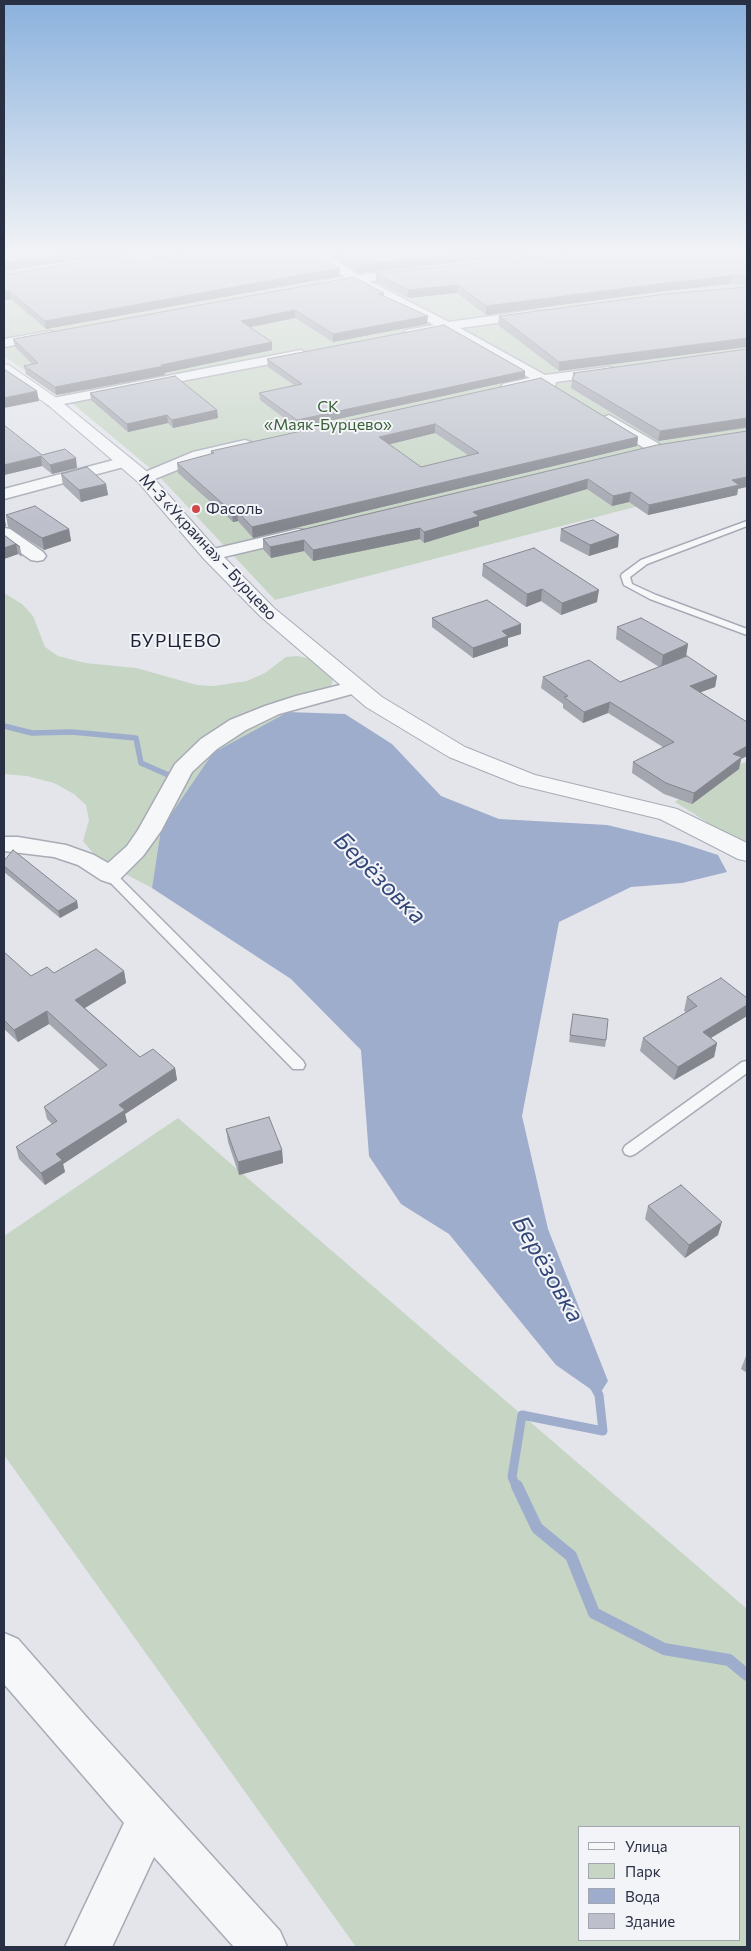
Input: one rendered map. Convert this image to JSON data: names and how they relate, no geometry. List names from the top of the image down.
{
  "streets": {
    "street": ["М-3 «Украина» – Бурцево"]
  },
  "districts": ["БУРЦЕВО"],
  "water": ["Берёзовка"],
  "parks": ["СК «Маяк-Бурцево»"],
  "places": ["Фасоль"],
  "legend": [
    "Улица",
    "Парк",
    "Вода",
    "Здание"
  ]
}
